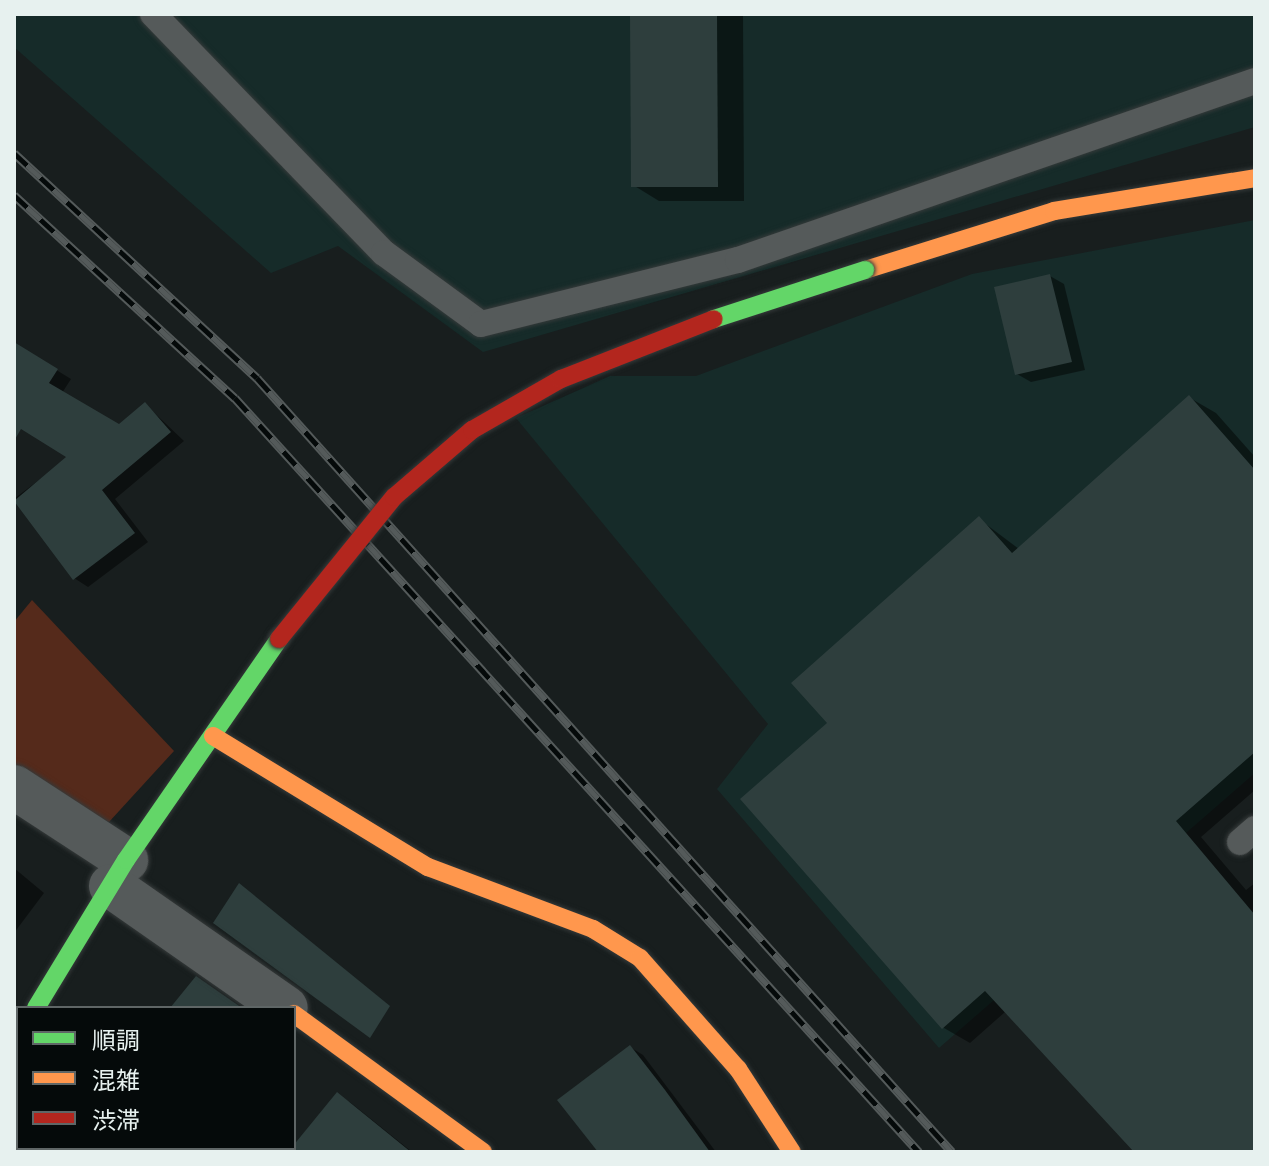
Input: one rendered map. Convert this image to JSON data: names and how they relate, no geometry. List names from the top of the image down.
{
  "legend": ["順調", "混雑", "渋滞"]
}
